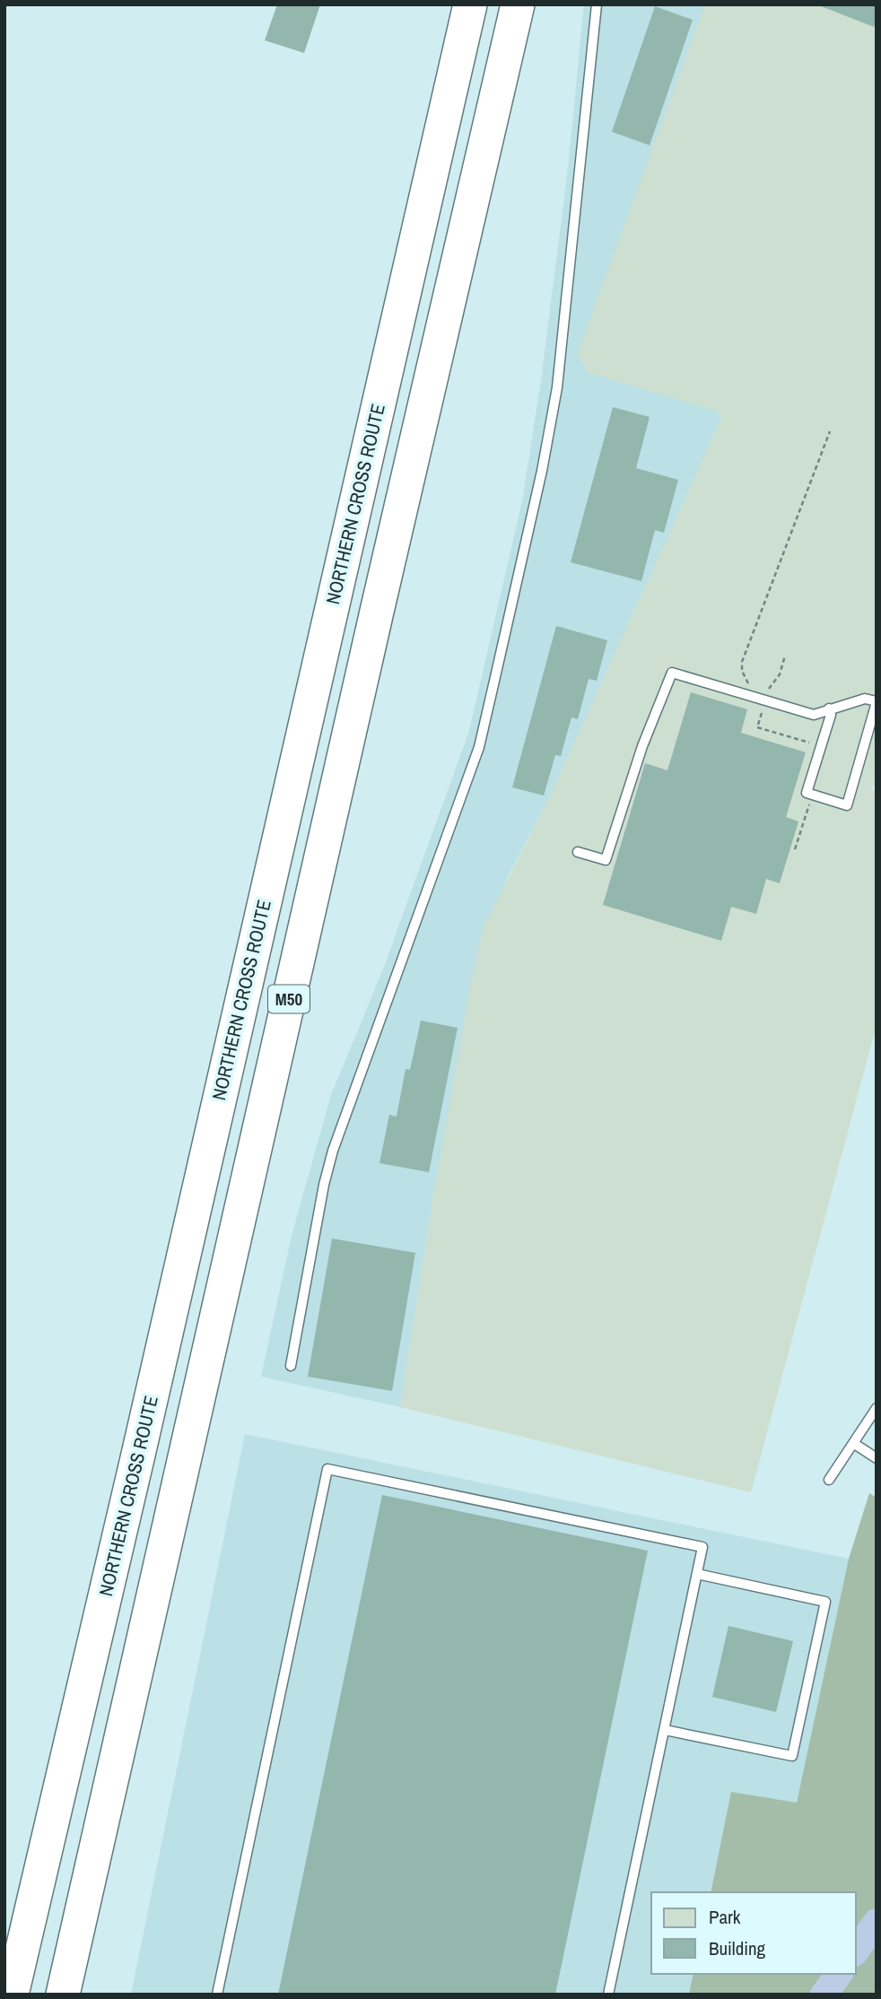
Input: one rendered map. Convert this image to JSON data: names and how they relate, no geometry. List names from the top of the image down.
{
  "streets": {
    "highway": ["NORTHERN CROSS ROUTE", "M50"]
  },
  "legend": ["Park", "Building"]
}
